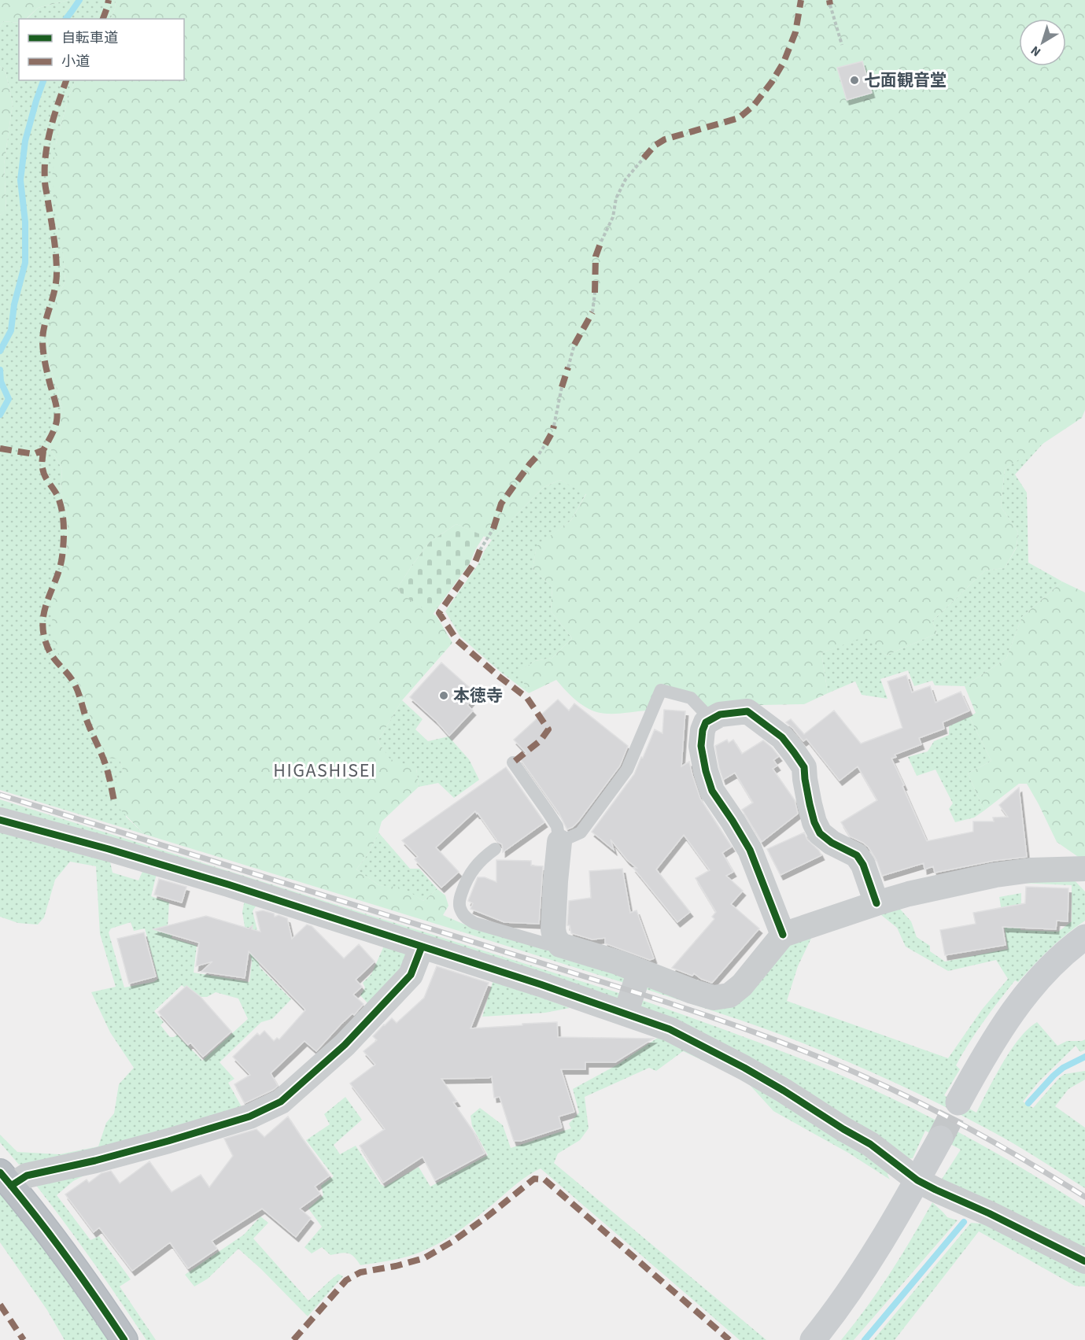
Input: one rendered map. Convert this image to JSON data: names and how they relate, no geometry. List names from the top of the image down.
{
  "districts": ["HIGASHISEI"],
  "places": ["七面観音堂", "本徳寺"],
  "legend": ["自転車道", "小道"],
  "north": "bottom left"
}
